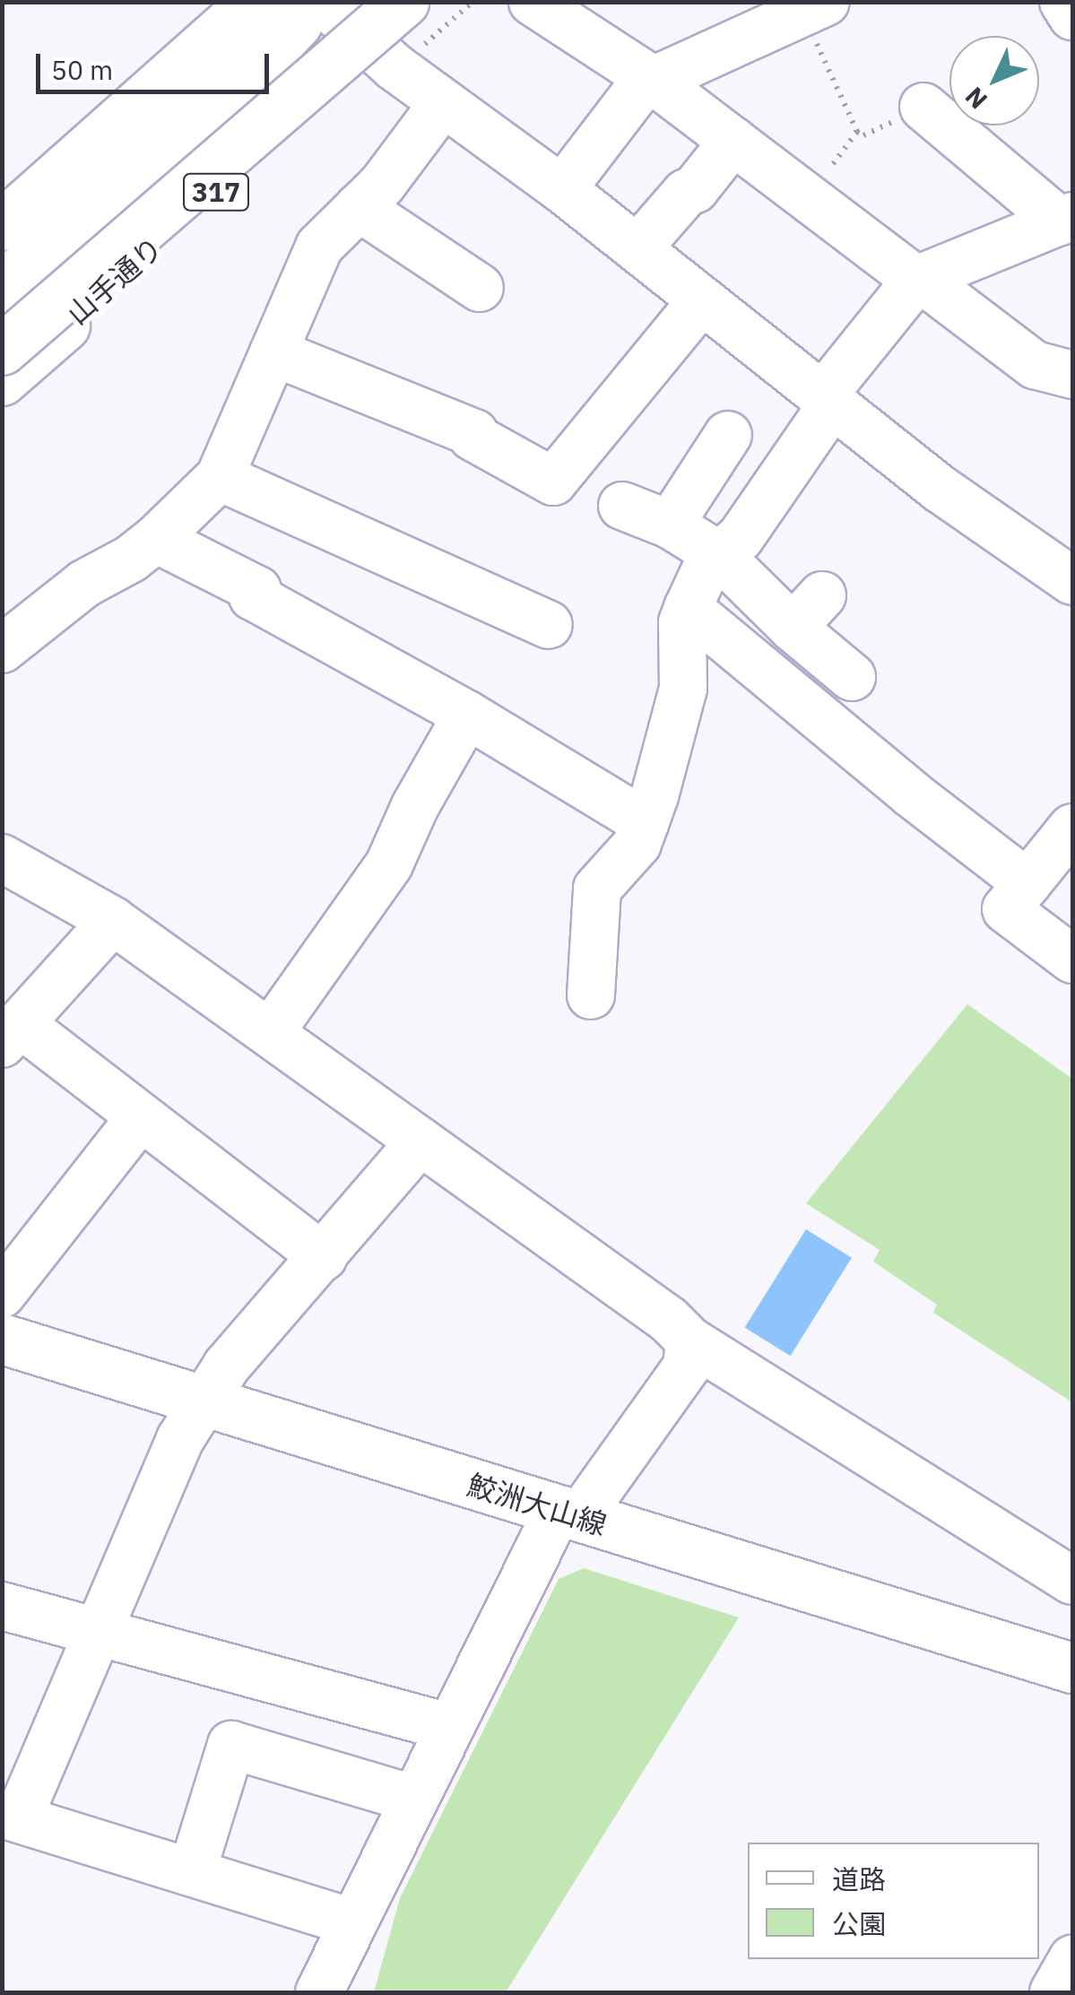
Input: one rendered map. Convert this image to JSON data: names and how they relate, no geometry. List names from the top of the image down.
{
  "streets": {
    "main road": ["317", "山手通り", "鮫洲大山線"]
  },
  "legend": ["道路", "公園"],
  "scale_bar": "50 m",
  "north": "bottom left"
}
